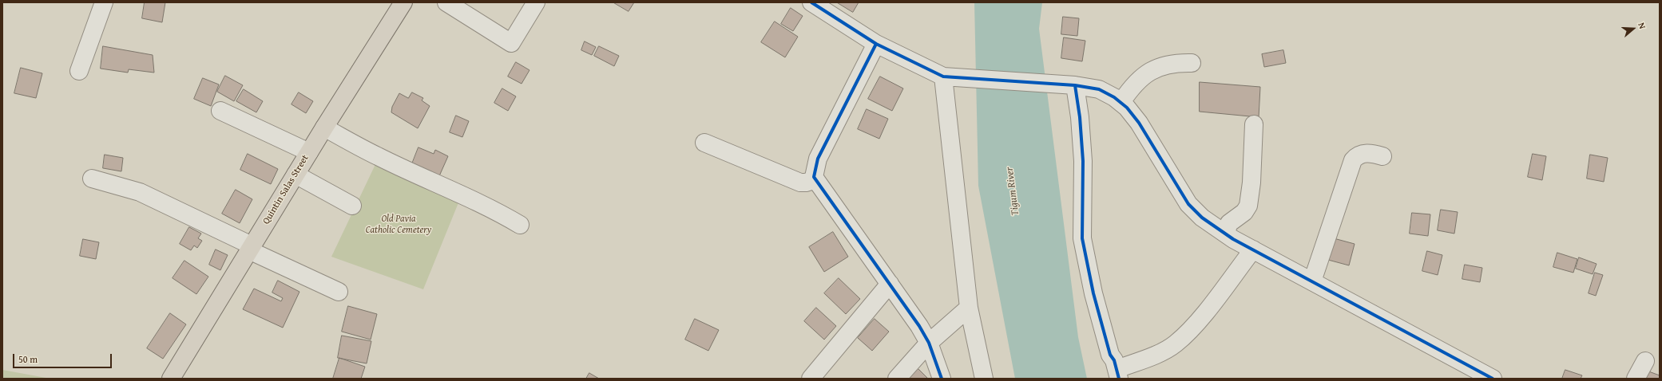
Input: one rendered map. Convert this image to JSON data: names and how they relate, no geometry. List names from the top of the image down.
{
  "streets": {
    "main road": ["Quintin Salas Street"]
  },
  "water": ["Tigum River"],
  "parks": ["Old Pavia Catholic Cemetery"],
  "scale_bar": "50 m",
  "north": "right"
}
